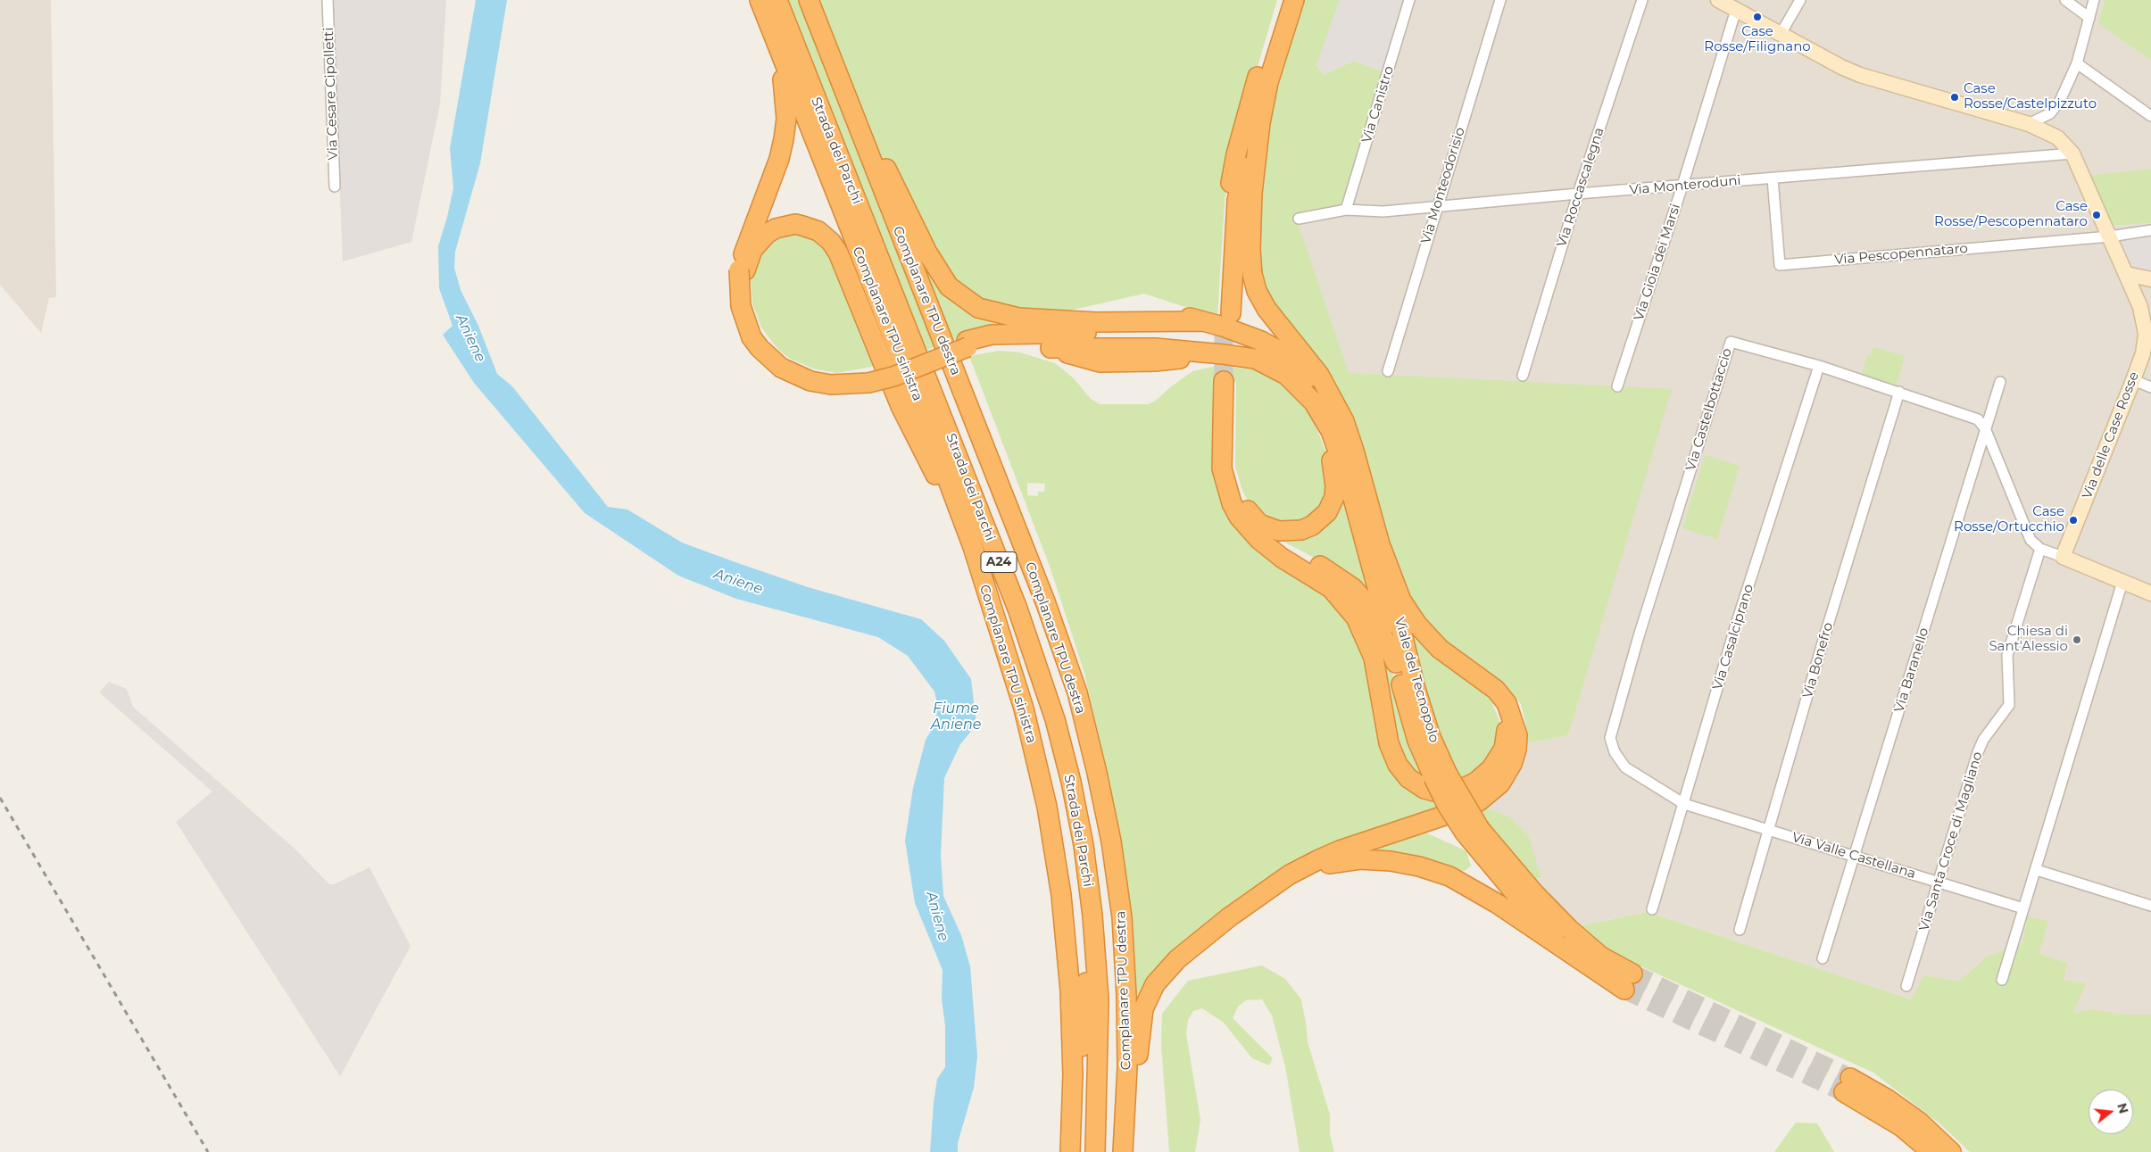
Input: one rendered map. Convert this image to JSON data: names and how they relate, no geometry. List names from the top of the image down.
{
  "streets": {
    "highway": [
      "Strada dei Parchi",
      "Complanare TPU destra",
      "Complanare TPU sinistra",
      "A24",
      "Viale del Tecnopolo"
    ],
    "street": [
      "Via Cesare Cipolletti",
      "Via Canistro",
      "Via Monteodorisio",
      "Via Monteroduni",
      "Via Roccascalegna",
      "Via Pescopennataro",
      "Via Gioia dei Marsi",
      "Via Castelbottaccio",
      "Via delle Case Rosse",
      "Via Casalciprano",
      "Via Bonefro",
      "Via Baranello",
      "Via Santa Croce di Magliano",
      "Via Valle Castellana"
    ]
  },
  "crossings": [
    ["Via Canistro", "Via Monteroduni"],
    ["Strada dei Parchi", "Complanare TPU sinistra"],
    ["Via Monteodorisio", "Via Monteroduni"],
    ["Via Monteroduni", "Via Roccascalegna"],
    ["Via Monteroduni", "Via Pescopennataro"],
    ["Via Monteroduni", "Via Gioia dei Marsi"],
    ["Via Monteroduni", "Via delle Case Rosse"],
    ["Via Pescopennataro", "Via delle Case Rosse"],
    ["Via Gioia dei Marsi", "Via delle Case Rosse"],
    ["Via Castelbottaccio", "Via Casalciprano"],
    ["Via Castelbottaccio", "Via Bonefro"],
    ["Via Castelbottaccio", "Via Baranello"],
    ["Via Castelbottaccio", "Via Valle Castellana"],
    ["Via Casalciprano", "Via Valle Castellana"],
    ["Via Bonefro", "Via Valle Castellana"],
    ["Via Baranello", "Via Valle Castellana"],
    ["Via Santa Croce di Magliano", "Via Valle Castellana"]
  ],
  "water": ["Aniene", "Fiume Aniene"],
  "places": [
    "Case Rosse/Filignano",
    "Case Rosse/Castelpizzuto",
    "Case Rosse/Pescopennataro",
    "Case Rosse/Ortucchio",
    "Chiesa di Sant'Alessio"
  ],
  "north": "right"
}
